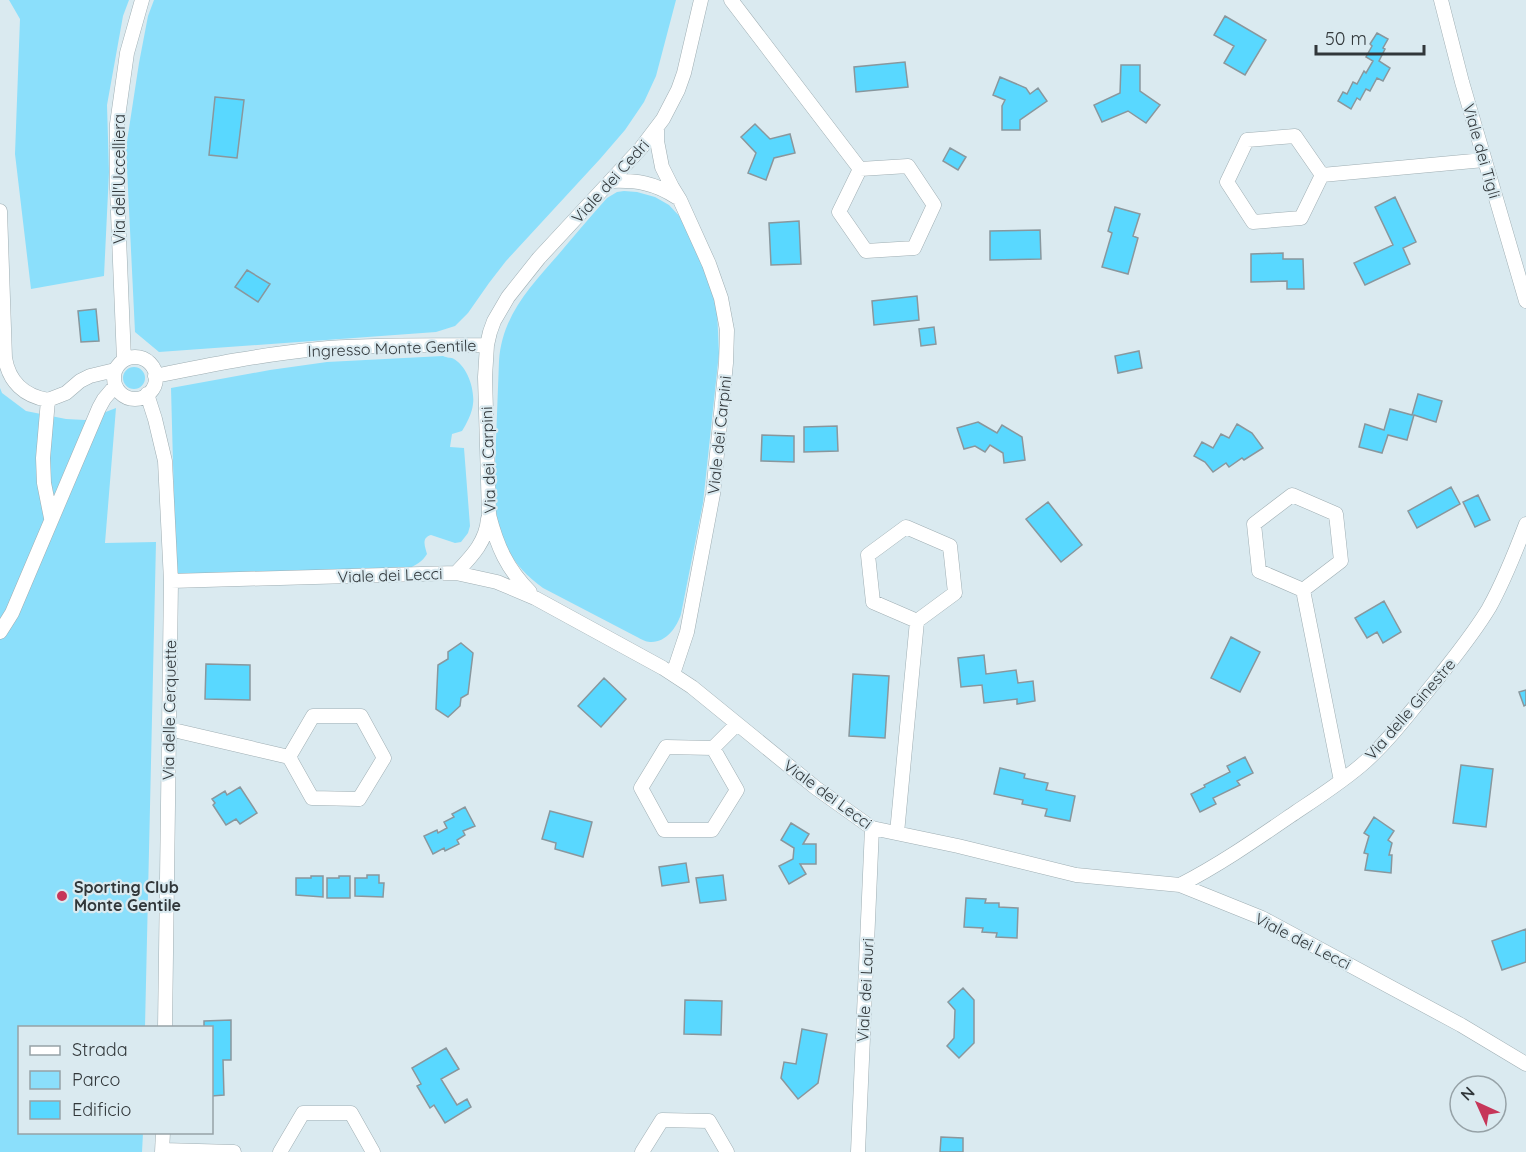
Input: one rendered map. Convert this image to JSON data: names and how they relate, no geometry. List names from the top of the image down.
{
  "streets": {
    "street": [
      "Viale dei Tigli",
      "Via dell'Uccelliera",
      "Viale dei Cedri",
      "Ingresso Monte Gentile",
      "Viale dei Carpini",
      "Via dei Carpini",
      "Viale dei Lecci",
      "Via delle Ginestre",
      "Via delle Cerquette",
      "Viale dei Lauri"
    ]
  },
  "crossings": [
    ["Via dell'Uccelliera", "Ingresso Monte Gentile"],
    ["Via dell'Uccelliera", "Via delle Cerquette"],
    ["Viale dei Cedri", "Ingresso Monte Gentile"],
    ["Viale dei Cedri", "Viale dei Carpini"],
    ["Viale dei Cedri", "Via dei Carpini"],
    ["Ingresso Monte Gentile", "Via dei Carpini"],
    ["Ingresso Monte Gentile", "Via delle Cerquette"],
    ["Viale dei Carpini", "Viale dei Lecci"],
    ["Via dei Carpini", "Viale dei Lecci"],
    ["Viale dei Lecci", "Via delle Ginestre"],
    ["Viale dei Lecci", "Via delle Cerquette"],
    ["Viale dei Lecci", "Viale dei Lauri"]
  ],
  "places": ["Sporting Club Monte Gentile"],
  "legend": ["Strada", "Parco", "Edificio"],
  "scale_bar": "50 m",
  "north": "top left"
}
